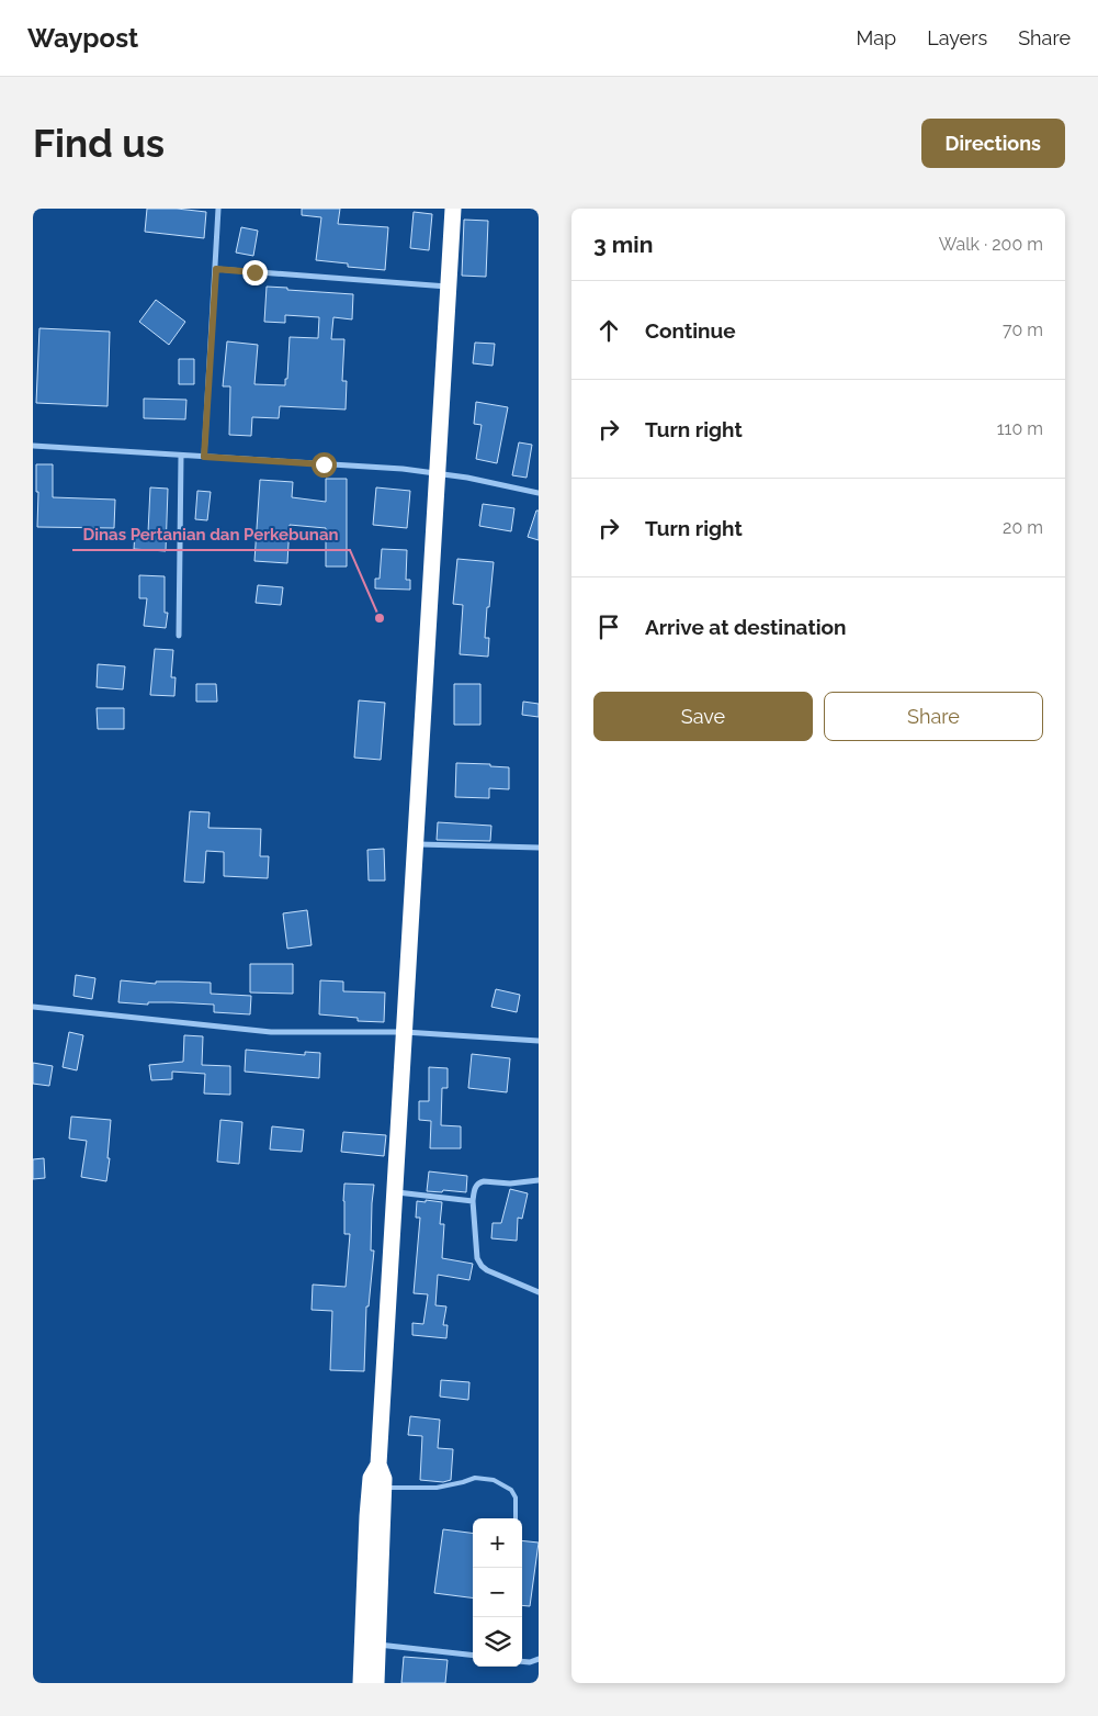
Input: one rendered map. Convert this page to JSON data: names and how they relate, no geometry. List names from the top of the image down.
{
  "places": ["Dinas Pertanian dan Perkebunan"],
  "page": {
    "header": "Waypost",
    "nav": ["Map", "Layers", "Share"],
    "buttons": [
      "Directions",
      ["Save", "Share"]
    ],
    "title": "Find us",
    "heading": ["3 min", "Walk · 200 m"],
    "list": [
      ["Continue", "70 m"],
      ["Turn right", "110 m"],
      ["Turn right", "20 m"],
      "Arrive at destination"
    ],
    "map_buttons": ["+", "−"]
  }
}
